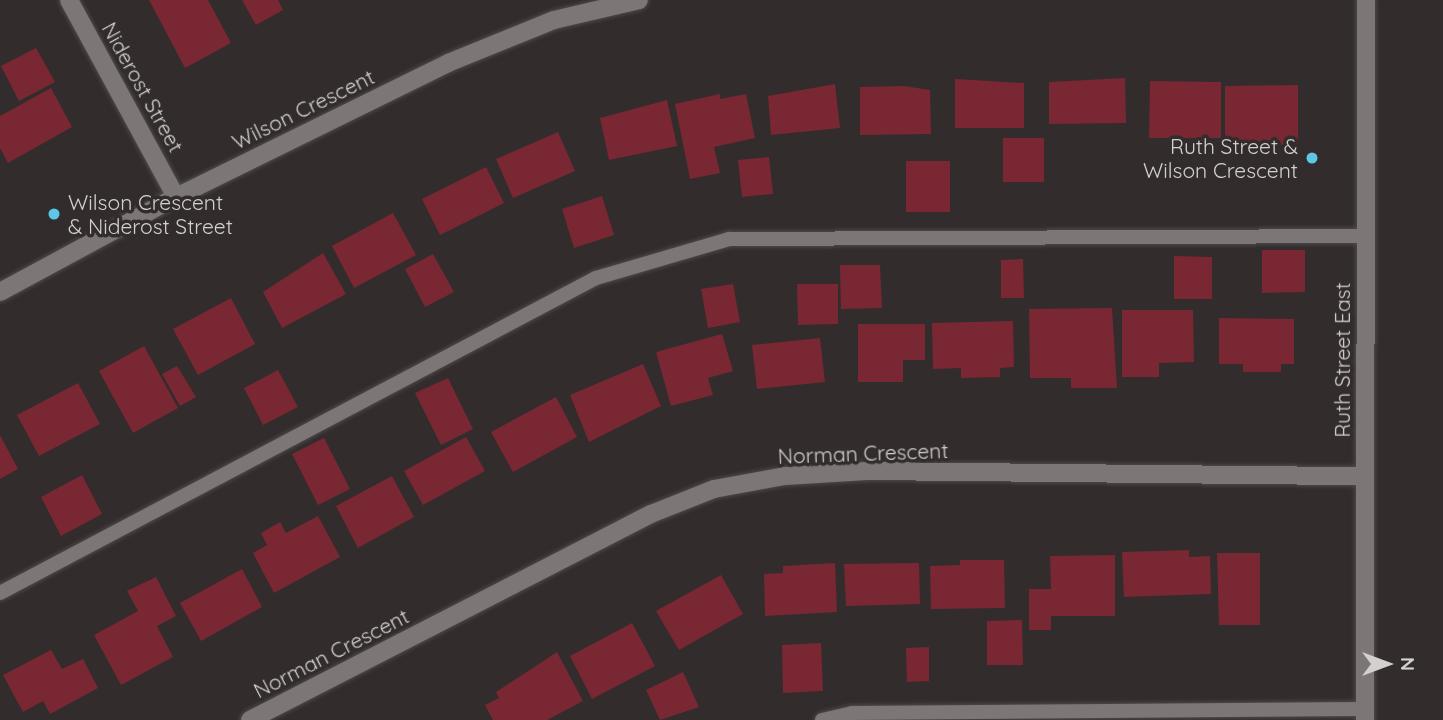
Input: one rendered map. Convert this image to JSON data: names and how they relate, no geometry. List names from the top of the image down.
{
  "streets": {
    "street": [
      "Niderost Street",
      "Wilson Crescent",
      "Ruth Street East",
      "Norman Crescent"
    ]
  },
  "crossings": [
    ["Niderost Street", "Wilson Crescent"],
    ["Ruth Street East", "Norman Crescent"]
  ],
  "places": ["Ruth Street & Wilson Crescent", "Wilson Crescent & Niderost Street"],
  "north": "right"
}
